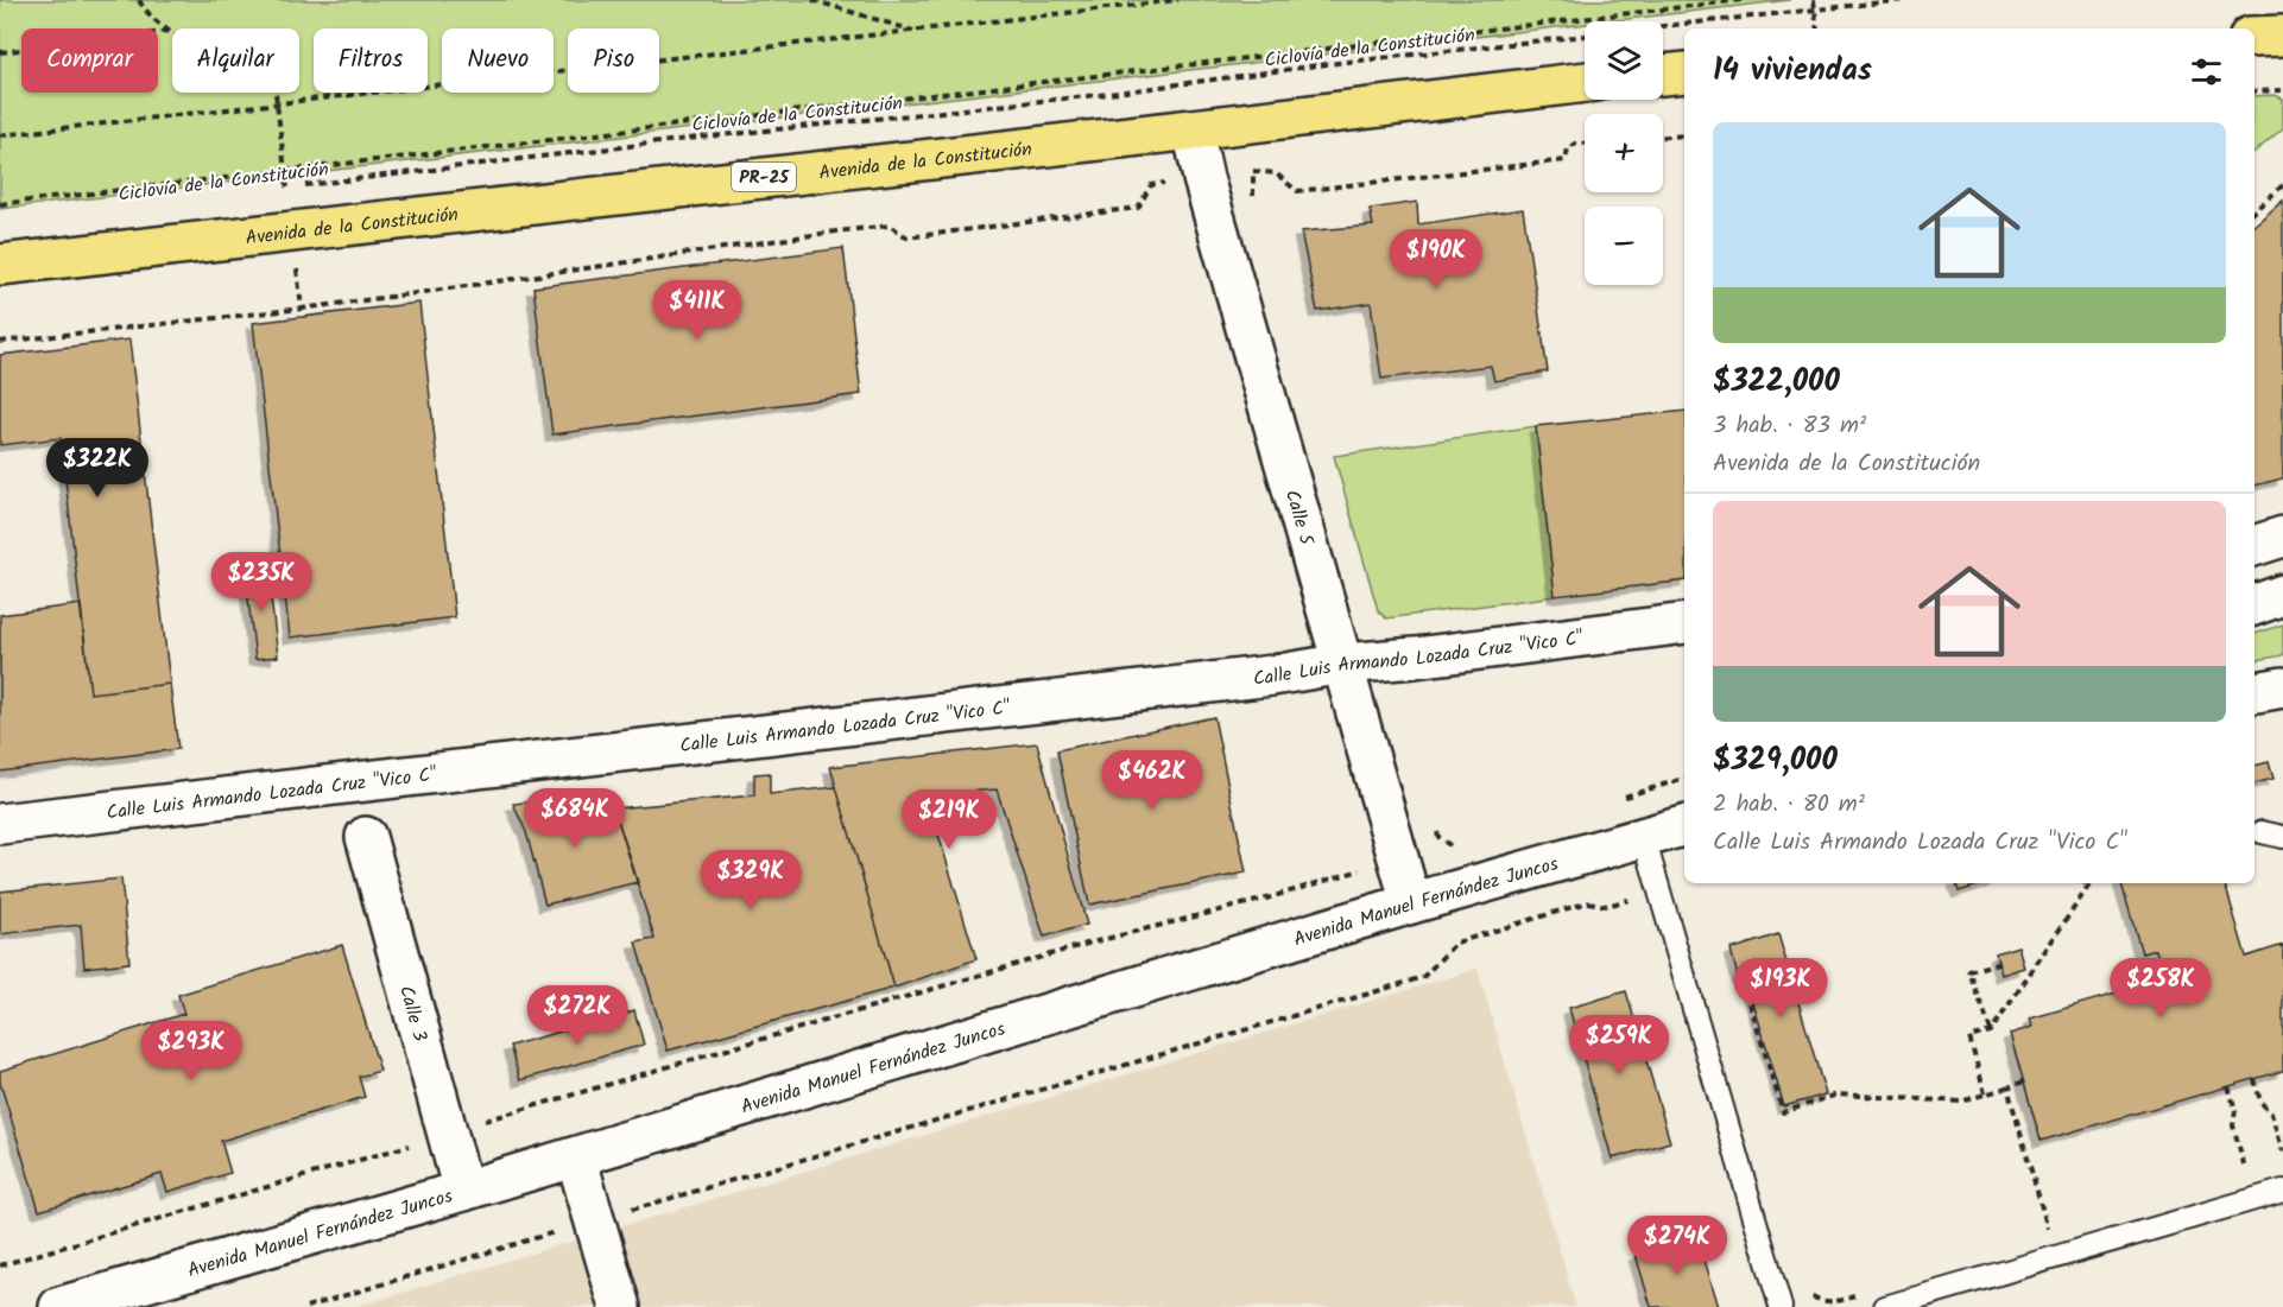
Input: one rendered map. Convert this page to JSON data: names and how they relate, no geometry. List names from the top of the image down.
{
  "streets": {
    "main road": ["Avenida de la Constitución", "PR-25"],
    "street": [
      "Calle 5",
      "Calle Luis Armando Lozada Cruz \"Vico C\"",
      "Avenida Manuel Fernández Juncos",
      "Calle 3"
    ],
    "path": ["Ciclovía de la Constitución"]
  },
  "crossings": [
    ["Avenida de la Constitución", "Calle 5"],
    ["Calle 5", "Calle Luis Armando Lozada Cruz \"Vico C\""],
    ["Calle 5", "Avenida Manuel Fernández Juncos"],
    ["Avenida Manuel Fernández Juncos", "Calle 3"]
  ],
  "page": {
    "map_buttons": ["+", "−"],
    "chip": [
      "Comprar",
      "Alquilar",
      "Filtros",
      "Nuevo",
      "Piso"
    ],
    "heading": "14 viviendas",
    "list": [
      {
        "name": "$322,000",
        "note": "3 hab. · 83 m² · Avenida de la Constitución"
      },
      {
        "name": "$329,000",
        "note": "2 hab. · 80 m² · Calle Luis Armando Lozada Cruz \"Vico C\""
      }
    ],
    "price": [
      "$190K",
      "$411K",
      "$322K",
      "$235K",
      "$462K",
      "$684K",
      "$219K",
      "$329K",
      "$193K",
      "$258K",
      "$272K",
      "$259K",
      "$293K",
      "$274K"
    ]
  }
}
